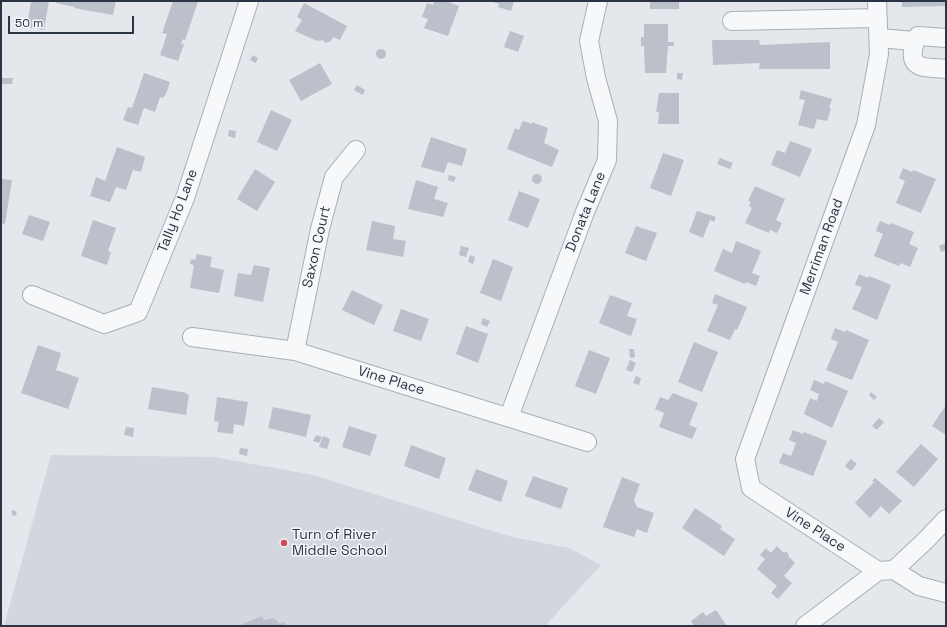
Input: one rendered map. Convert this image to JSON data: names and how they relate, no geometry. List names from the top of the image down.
{
  "streets": {
    "street": [
      "Tally Ho Lane",
      "Donata Lane",
      "Saxon Court",
      "Merriman Road",
      "Vine Place"
    ]
  },
  "crossings": [
    ["Donata Lane", "Vine Place"],
    ["Saxon Court", "Vine Place"],
    ["Merriman Road", "Vine Place"]
  ],
  "places": ["Turn of River Middle School"],
  "scale_bar": "50 m"
}
